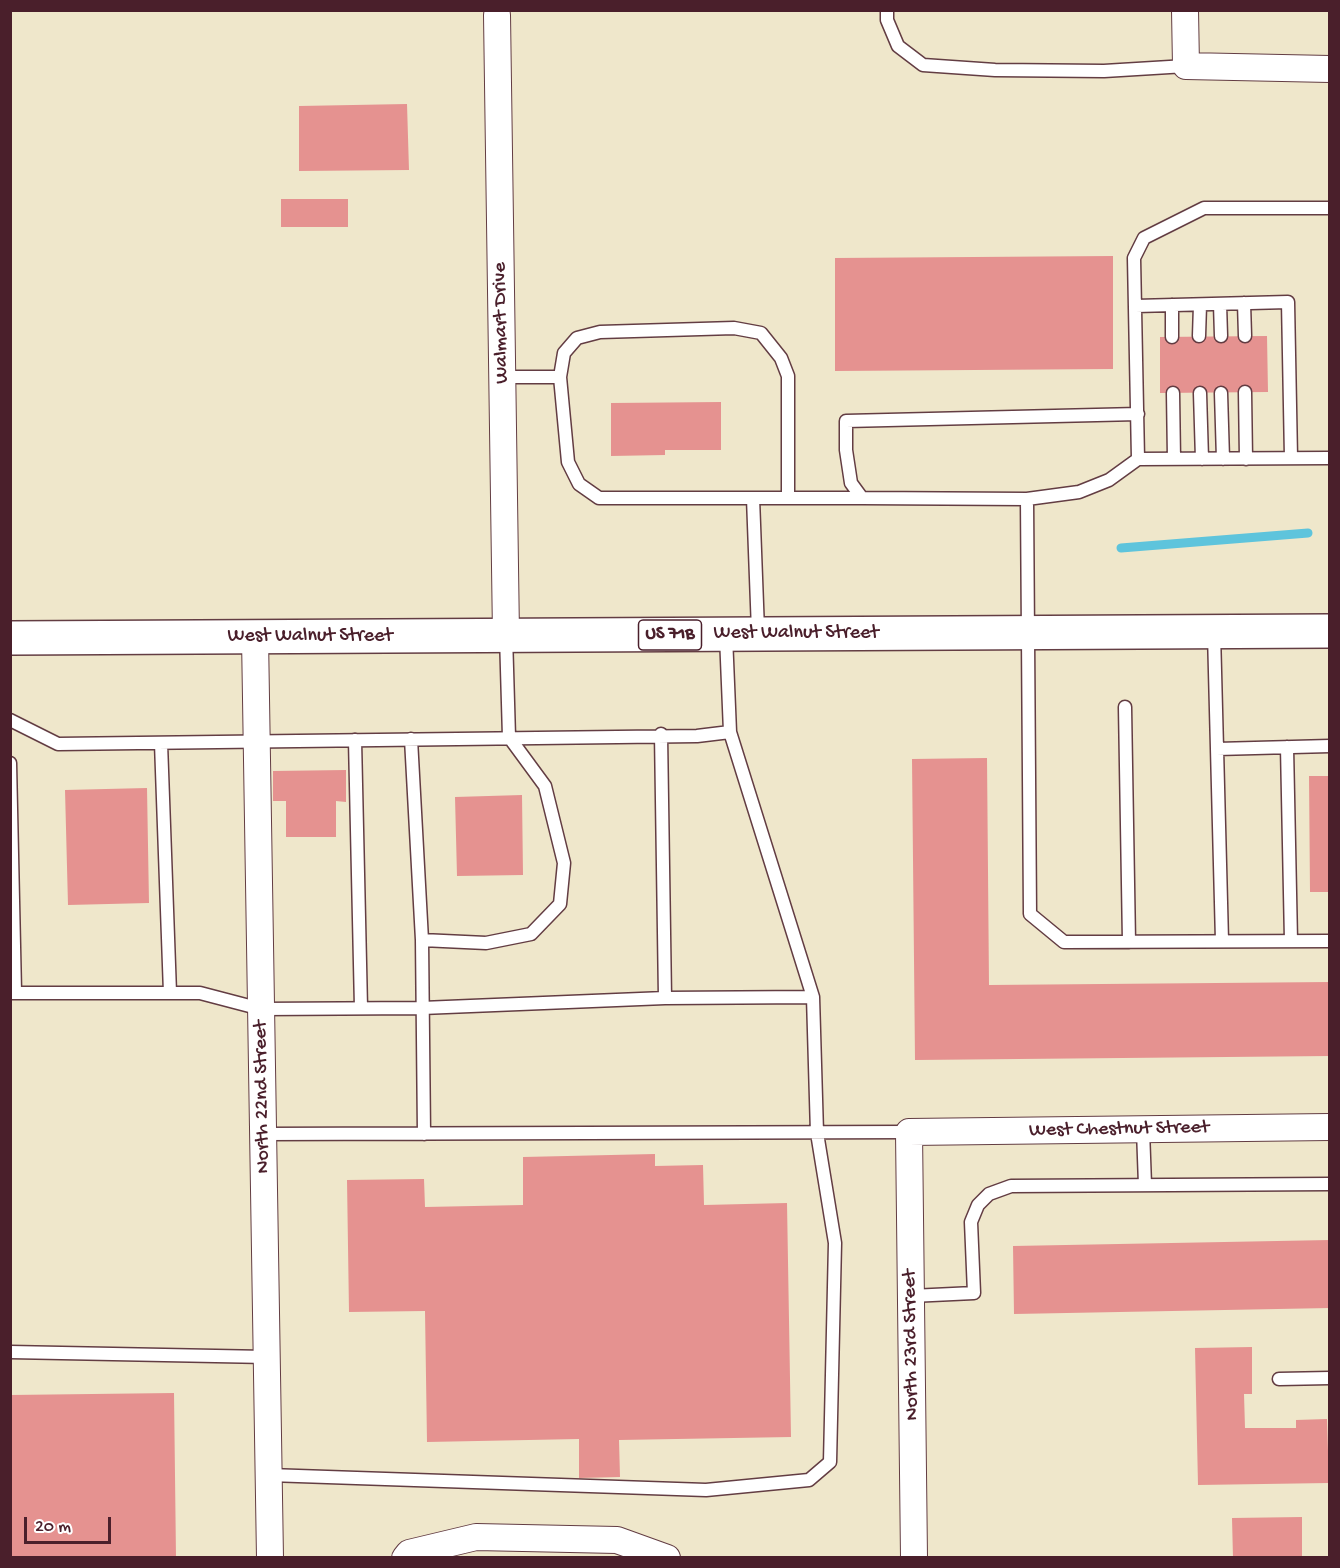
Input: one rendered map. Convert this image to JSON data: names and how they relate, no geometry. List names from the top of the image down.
{
  "streets": {
    "main road": ["West Walnut Street", "US 71B"],
    "street": [
      "Walmart Drive",
      "North 22nd Street",
      "West Chestnut Street",
      "North 23rd Street"
    ]
  },
  "crossings": [
    ["Walmart Drive", "West Walnut Street"],
    ["West Walnut Street", "North 22nd Street"],
    ["West Chestnut Street", "North 23rd Street"]
  ],
  "scale_bar": "20 m"
}
